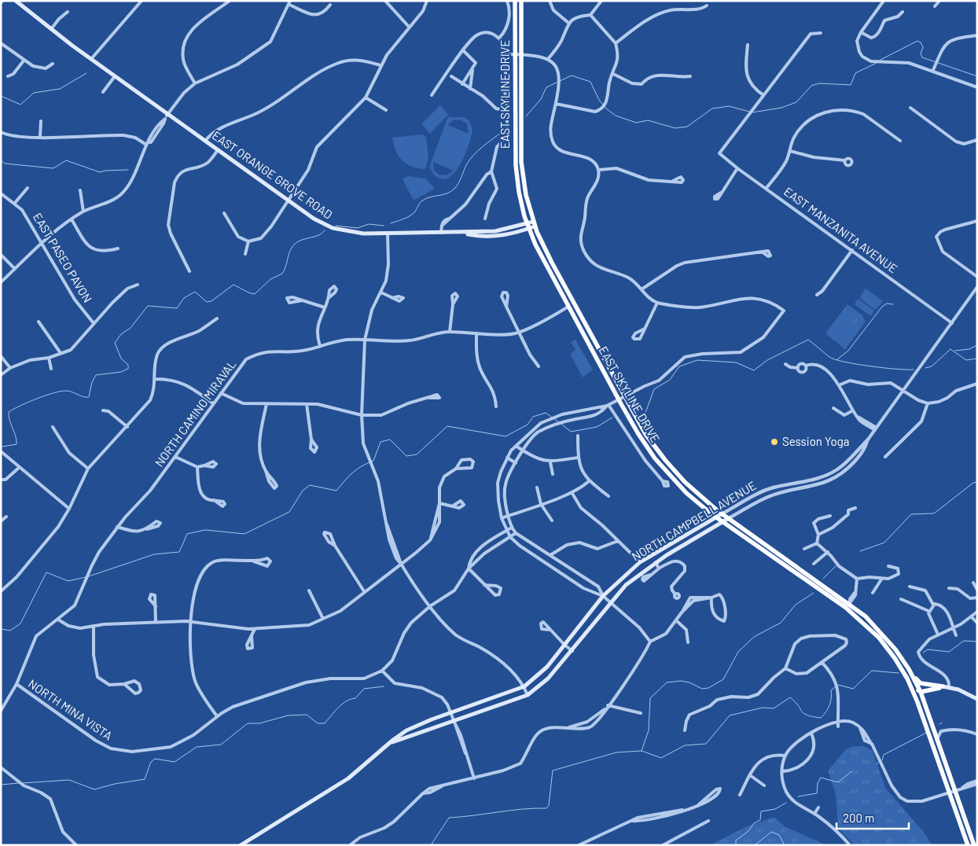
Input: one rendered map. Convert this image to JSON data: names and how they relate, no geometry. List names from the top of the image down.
{
  "streets": {
    "main road": ["EAST SKYLINE DRIVE", "EAST ORANGE GROVE ROAD", "NORTH CAMPBELL AVENUE"],
    "street": [
      "EAST MANZANITA AVENUE",
      "EAST PASEO PAVON",
      "NORTH CAMINO MIRAVAL",
      "NORTH MINA VISTA"
    ]
  },
  "crossings": [
    ["EAST SKYLINE DRIVE", "EAST ORANGE GROVE ROAD"],
    ["EAST SKYLINE DRIVE", "NORTH CAMINO MIRAVAL"],
    ["EAST SKYLINE DRIVE", "NORTH CAMPBELL AVENUE"],
    ["EAST MANZANITA AVENUE", "NORTH CAMPBELL AVENUE"],
    ["NORTH CAMINO MIRAVAL", "NORTH MINA VISTA"]
  ],
  "places": ["Session Yoga"],
  "scale_bar": "200 m"
}
